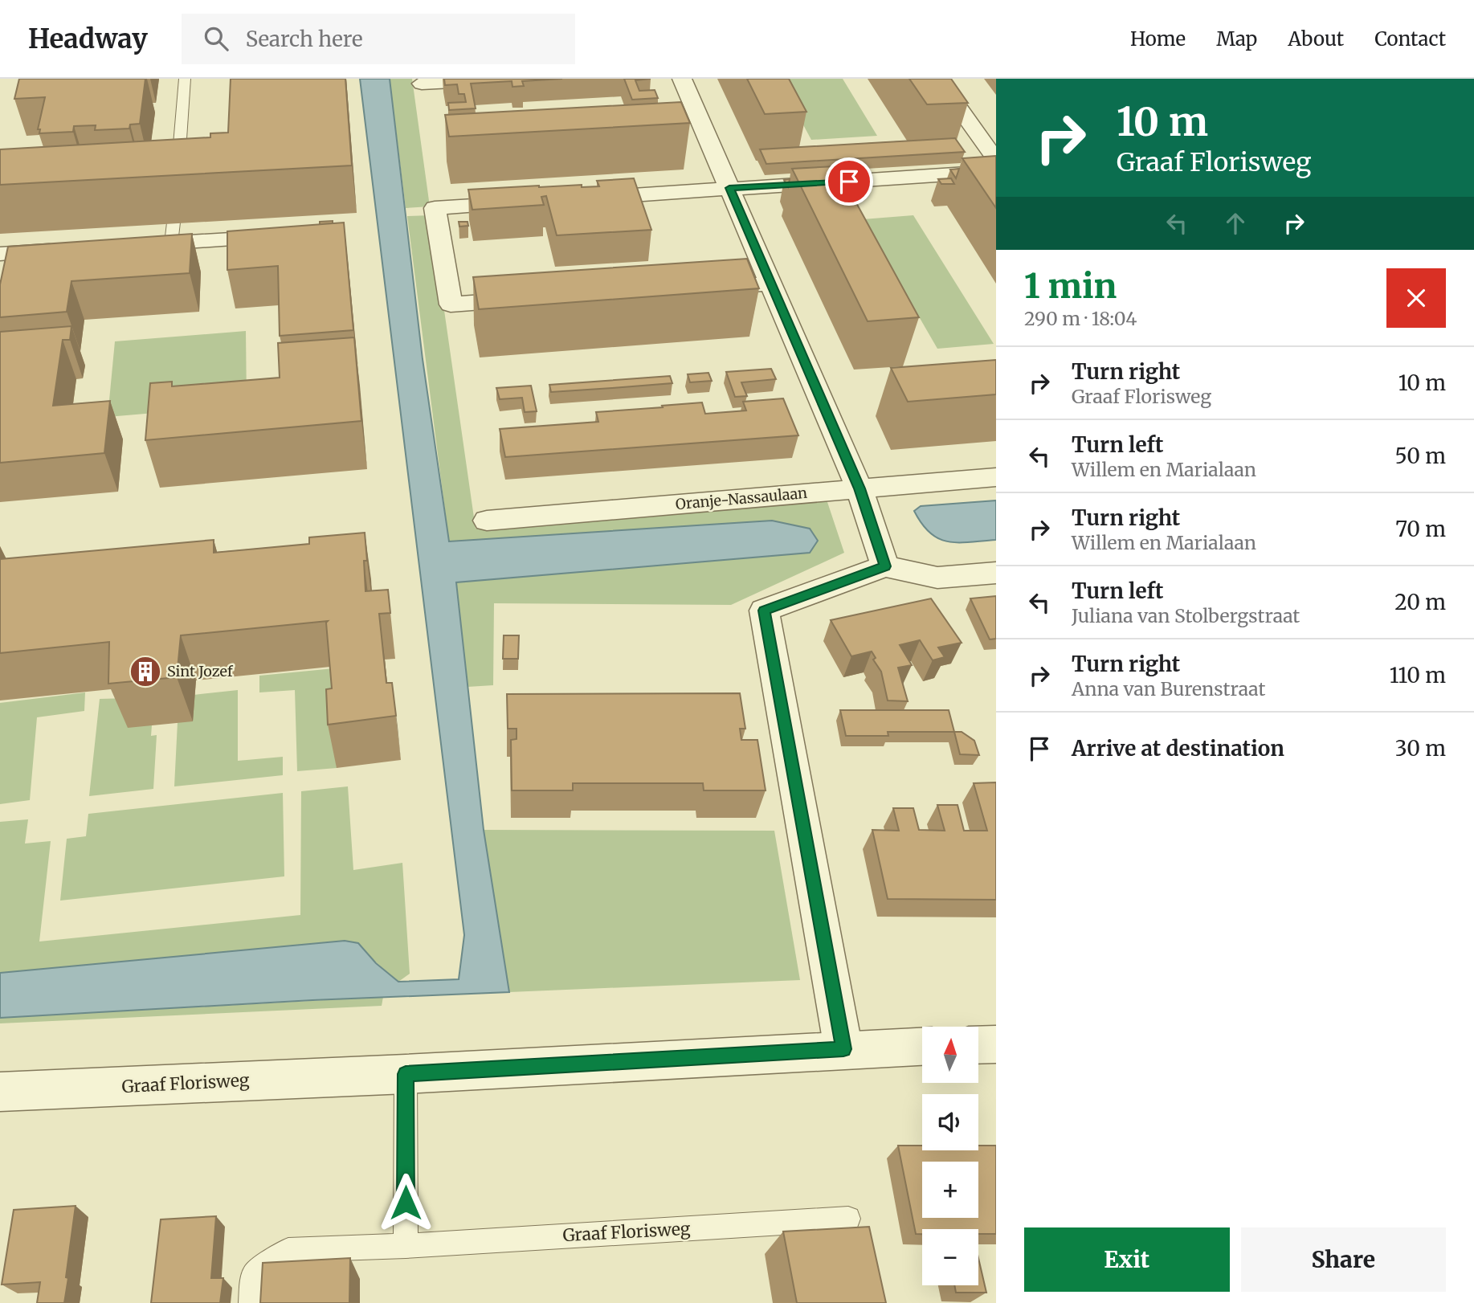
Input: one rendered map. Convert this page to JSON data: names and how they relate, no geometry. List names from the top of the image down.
{
  "streets": {
    "street": ["Oranje-Nassaulaan", "Graaf Florisweg"]
  },
  "places": {
    "building": ["Sint Jozef"]
  },
  "north": "top",
  "page": {
    "header": "Headway",
    "search": "Search here",
    "nav": [
      "Home",
      "Map",
      "About",
      "Contact"
    ],
    "turn": ["10 m", "Graaf Florisweg"],
    "heading": ["1 min", "290 m · 18:04"],
    "list": [
      {
        "name": "Turn right",
        "note": "Graaf Florisweg",
        "value": "10 m"
      },
      {
        "name": "Turn left",
        "note": "Willem en Marialaan",
        "value": "50 m"
      },
      {
        "name": "Turn right",
        "note": "Willem en Marialaan",
        "value": "70 m"
      },
      {
        "name": "Turn left",
        "note": "Juliana van Stolbergstraat",
        "value": "20 m"
      },
      {
        "name": "Turn right",
        "note": "Anna van Burenstraat",
        "value": "110 m"
      },
      {
        "name": "Arrive at destination",
        "value": "30 m"
      }
    ],
    "map_buttons": ["+", "−"],
    "buttons": ["Exit", "Share"]
  }
}
